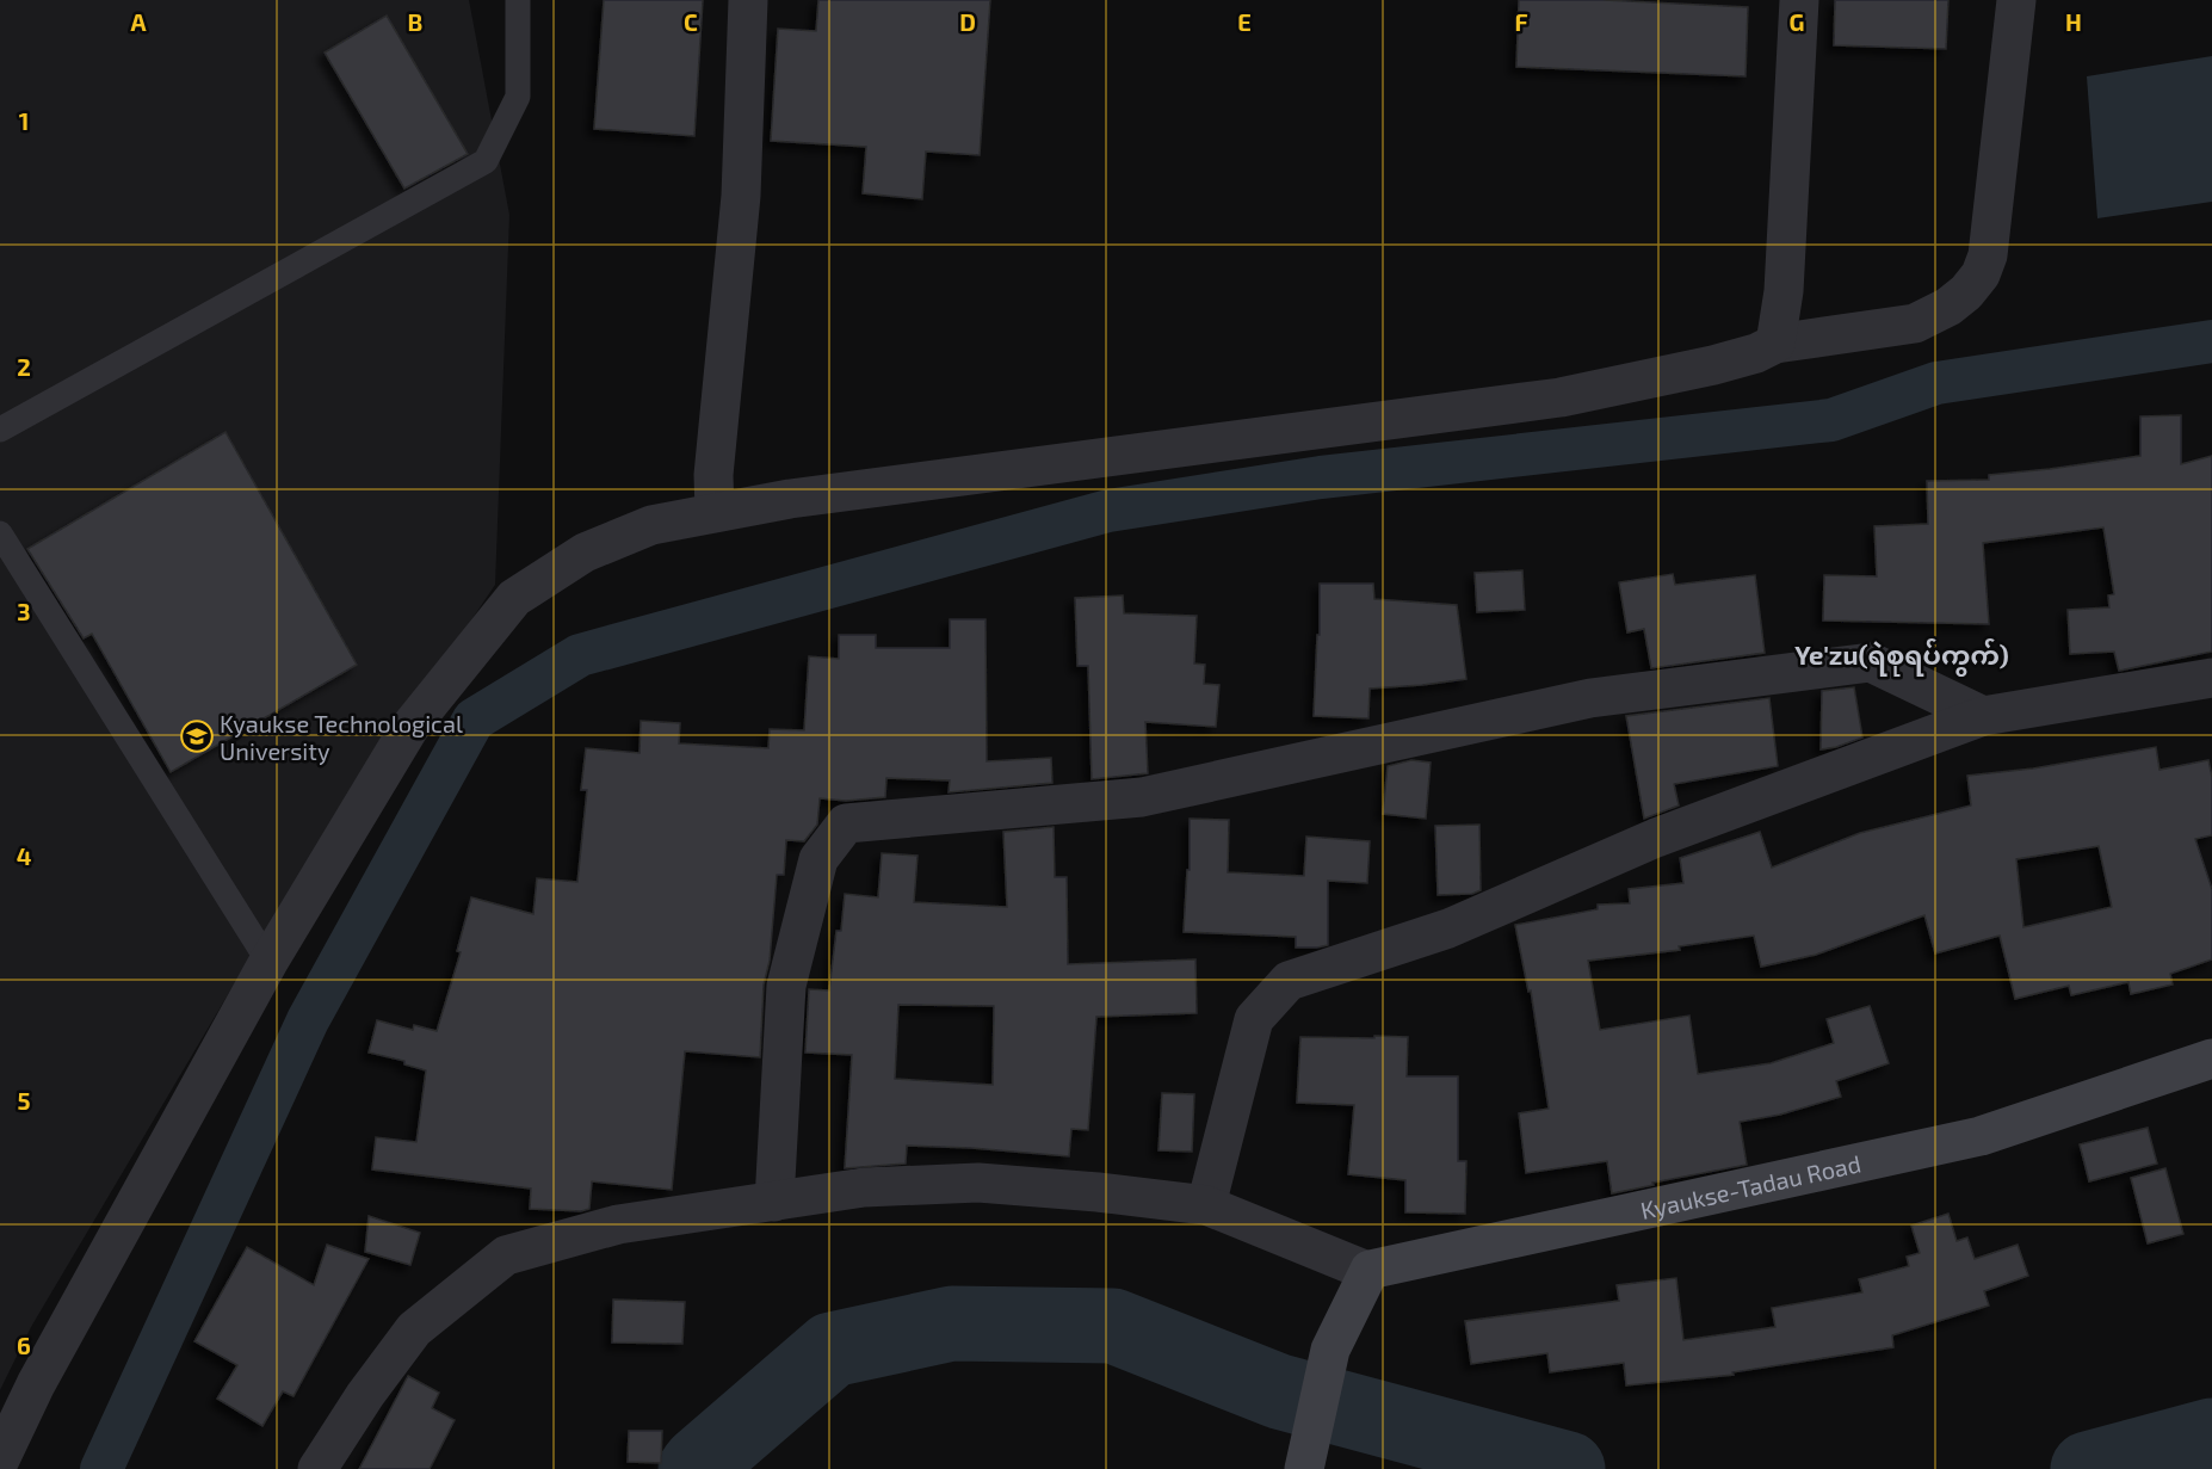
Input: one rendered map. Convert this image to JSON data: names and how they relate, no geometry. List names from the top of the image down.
{
  "streets": {
    "main road": ["Kyaukse-Tadau Road"]
  },
  "districts": ["Ye'zu(ရဲစုရပ်ကွက်)"],
  "places": {
    "school or university": ["Kyaukse Technological University"]
  },
  "grid": {
    "columns": [
      "A",
      "B",
      "C",
      "D",
      "E",
      "F",
      "G",
      "H"
    ],
    "rows": [
      "1",
      "2",
      "3",
      "4",
      "5",
      "6"
    ]
  }
}
